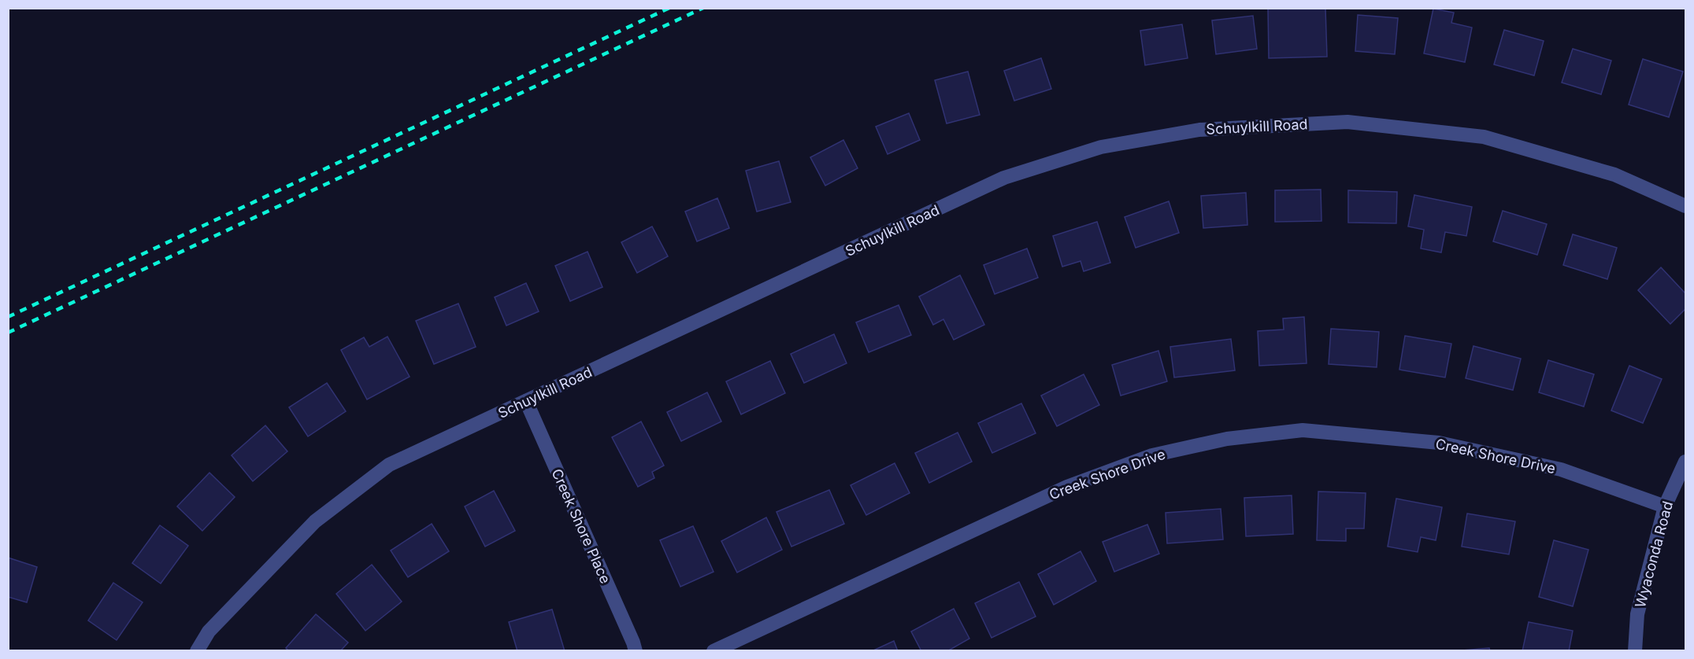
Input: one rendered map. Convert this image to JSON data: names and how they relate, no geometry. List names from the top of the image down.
{
  "streets": {
    "street": [
      "Schuylkill Road",
      "Creek Shore Drive",
      "Creek Shore Place",
      "Wyaconda Road"
    ]
  },
  "crossings": [
    ["Schuylkill Road", "Creek Shore Place"],
    ["Creek Shore Drive", "Wyaconda Road"]
  ]
}
